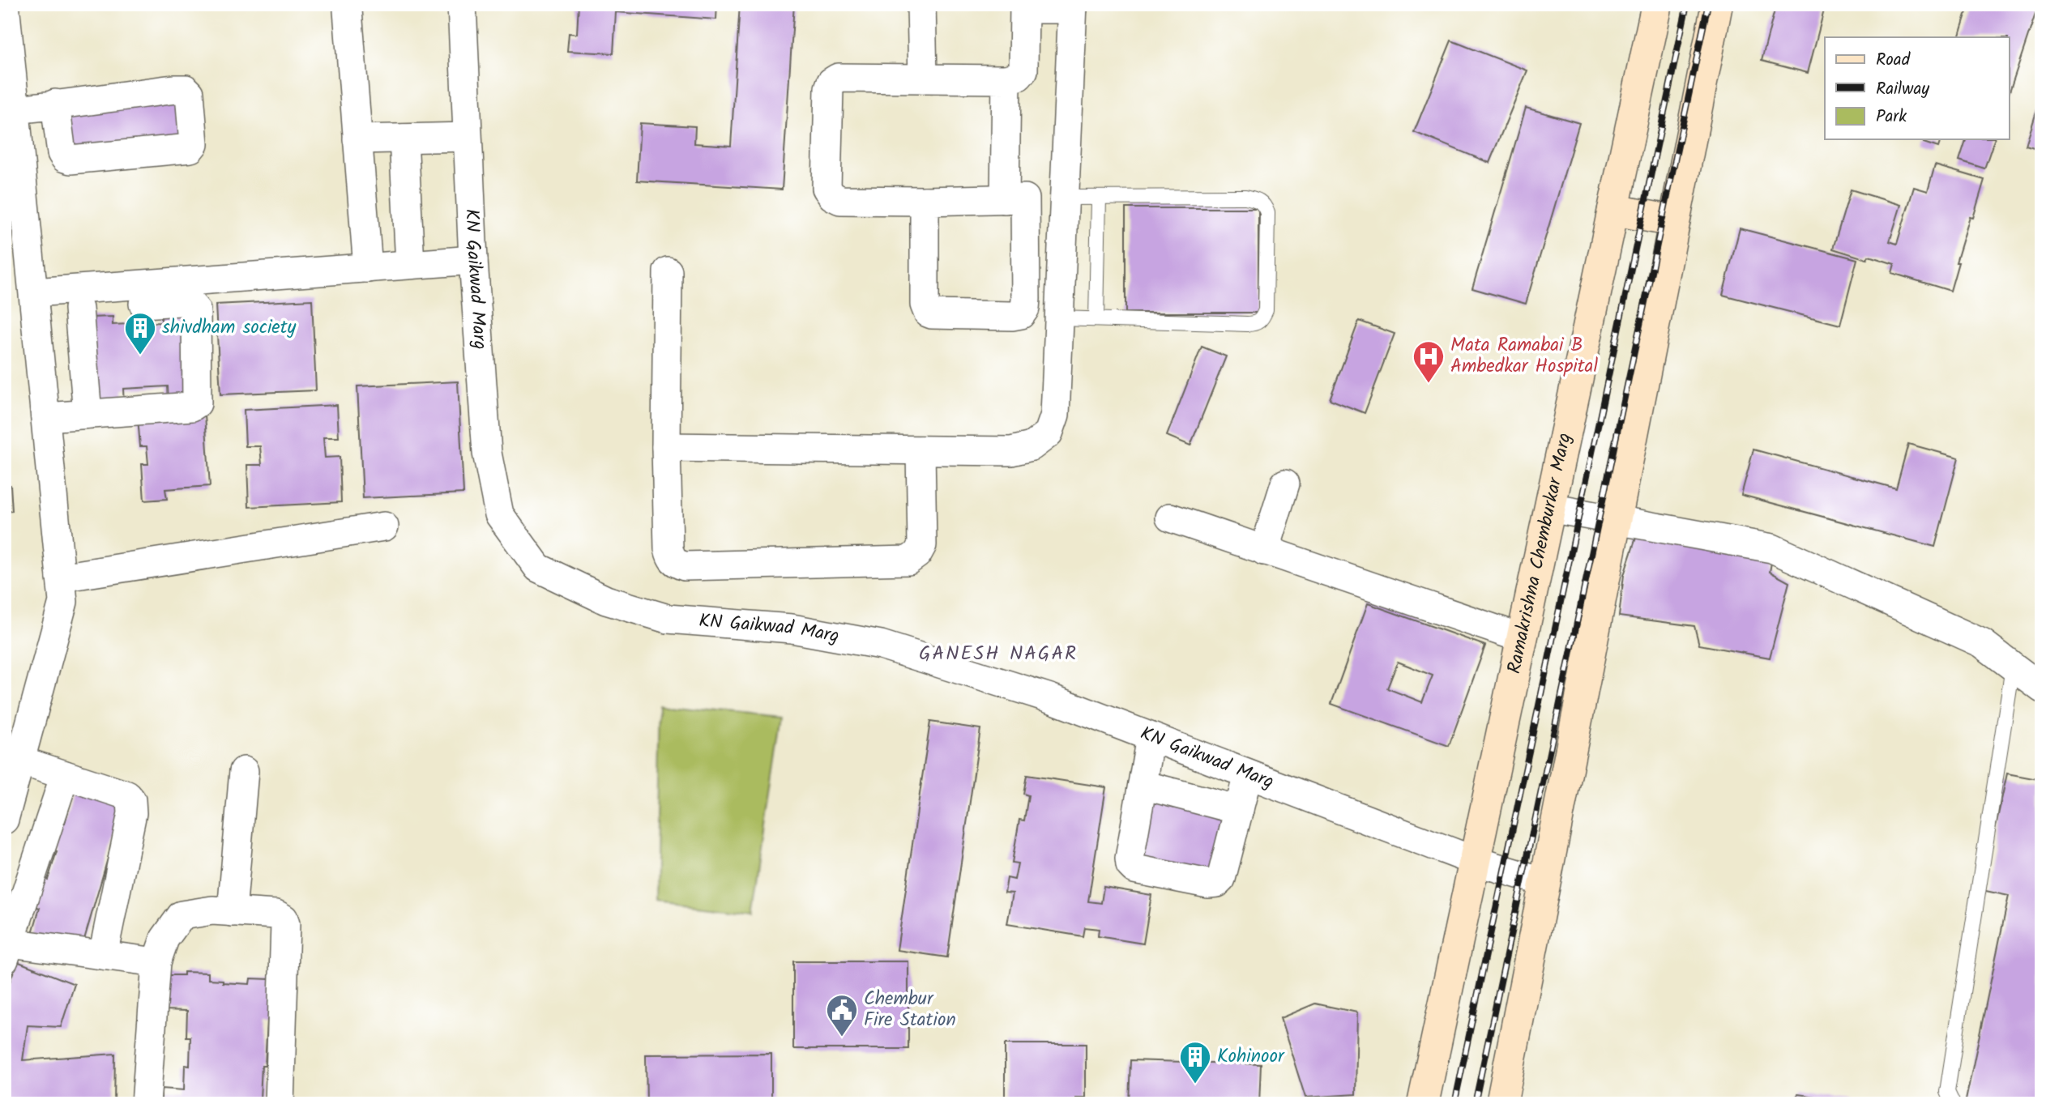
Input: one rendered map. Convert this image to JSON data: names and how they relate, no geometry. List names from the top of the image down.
{
  "streets": {
    "main road": ["Ramakrishna Chemburkar Marg"],
    "street": ["KN Gaikwad Marg"]
  },
  "crossings": [
    ["KN Gaikwad Marg", "Ramakrishna Chemburkar Marg"]
  ],
  "districts": ["GANESH NAGAR"],
  "places": {
    "building": ["shivdham society", "Kohinoor"],
    "hospital": ["Mata Ramabai B Ambedkar Hospital"],
    "public building": ["Chembur Fire Station"]
  },
  "legend": ["Road", "Railway", "Park"]
}
